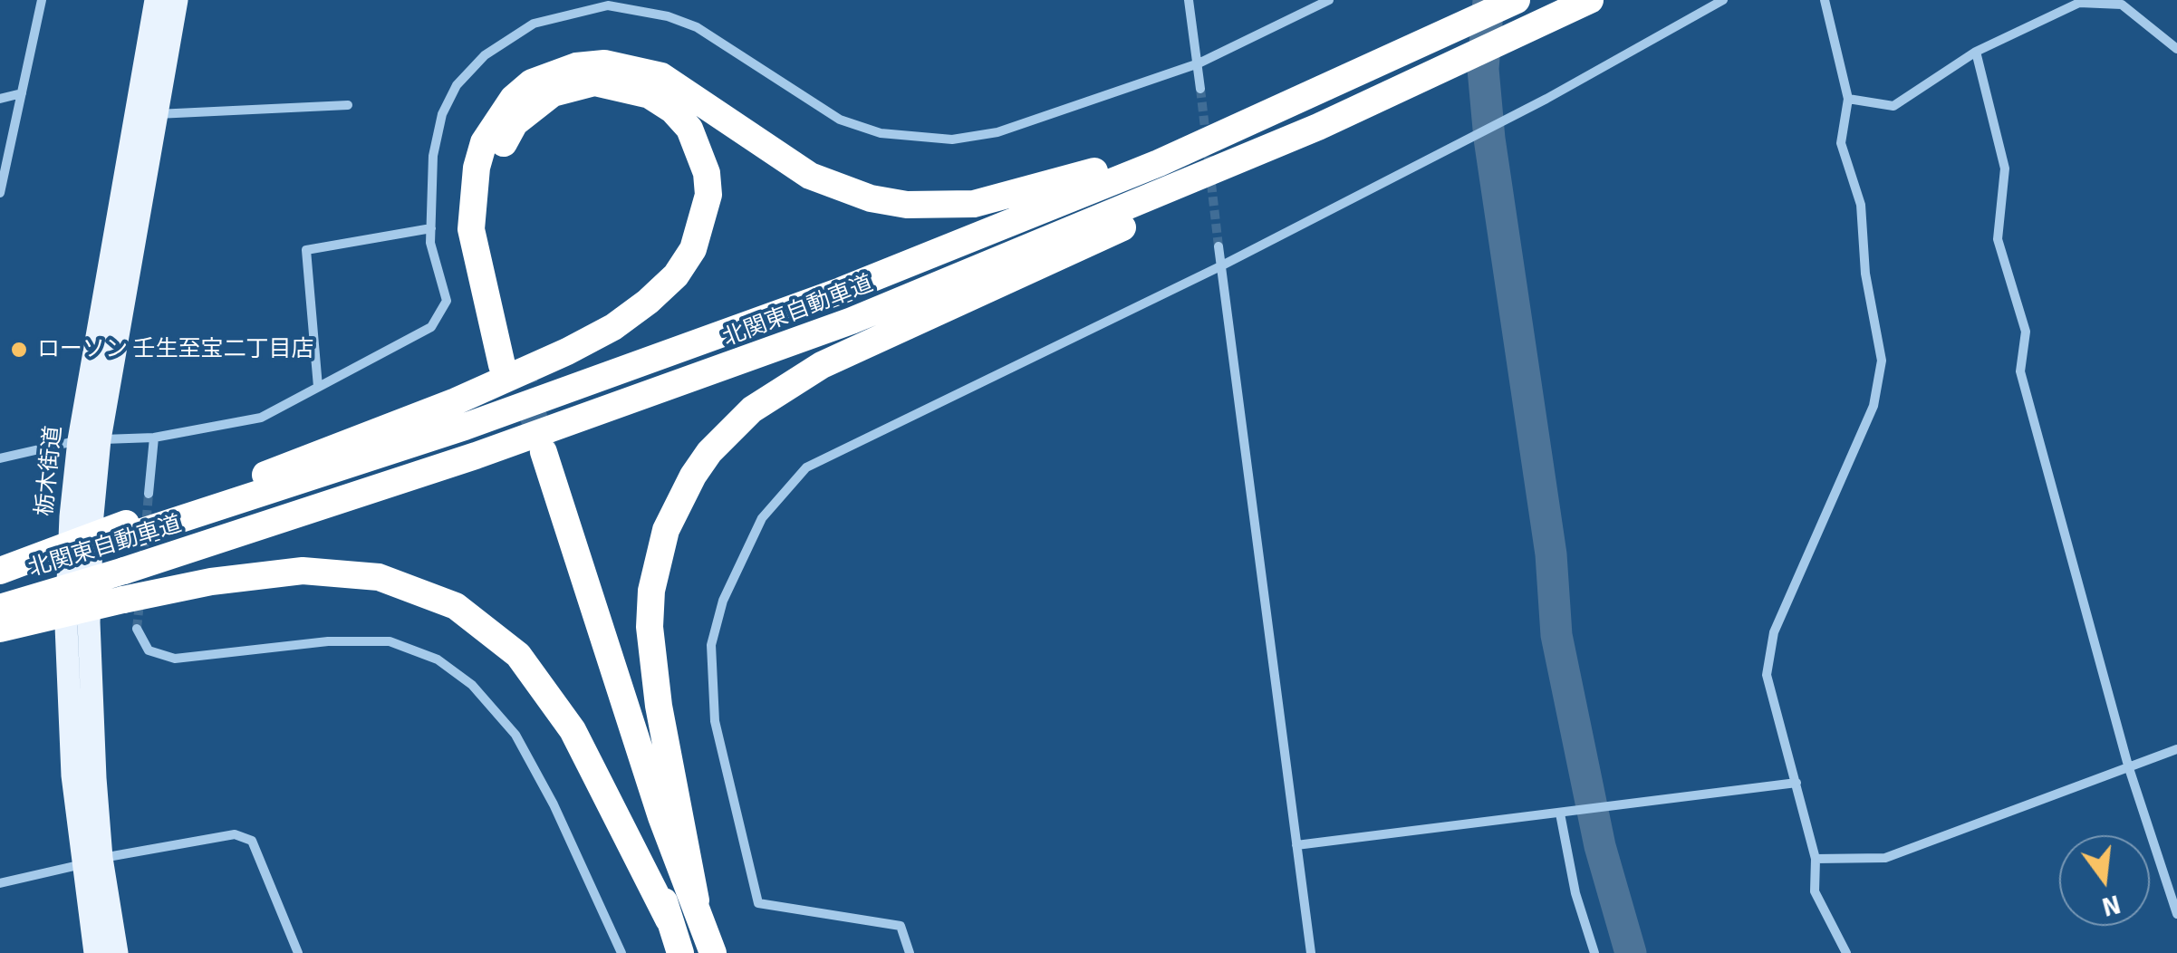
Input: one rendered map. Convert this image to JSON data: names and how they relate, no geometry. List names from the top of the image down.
{
  "streets": {
    "highway": ["北関東自動車道"],
    "main road": ["栃木街道"]
  },
  "places": ["ローソン 壬生至宝二丁目店"],
  "north": "bottom"
}
